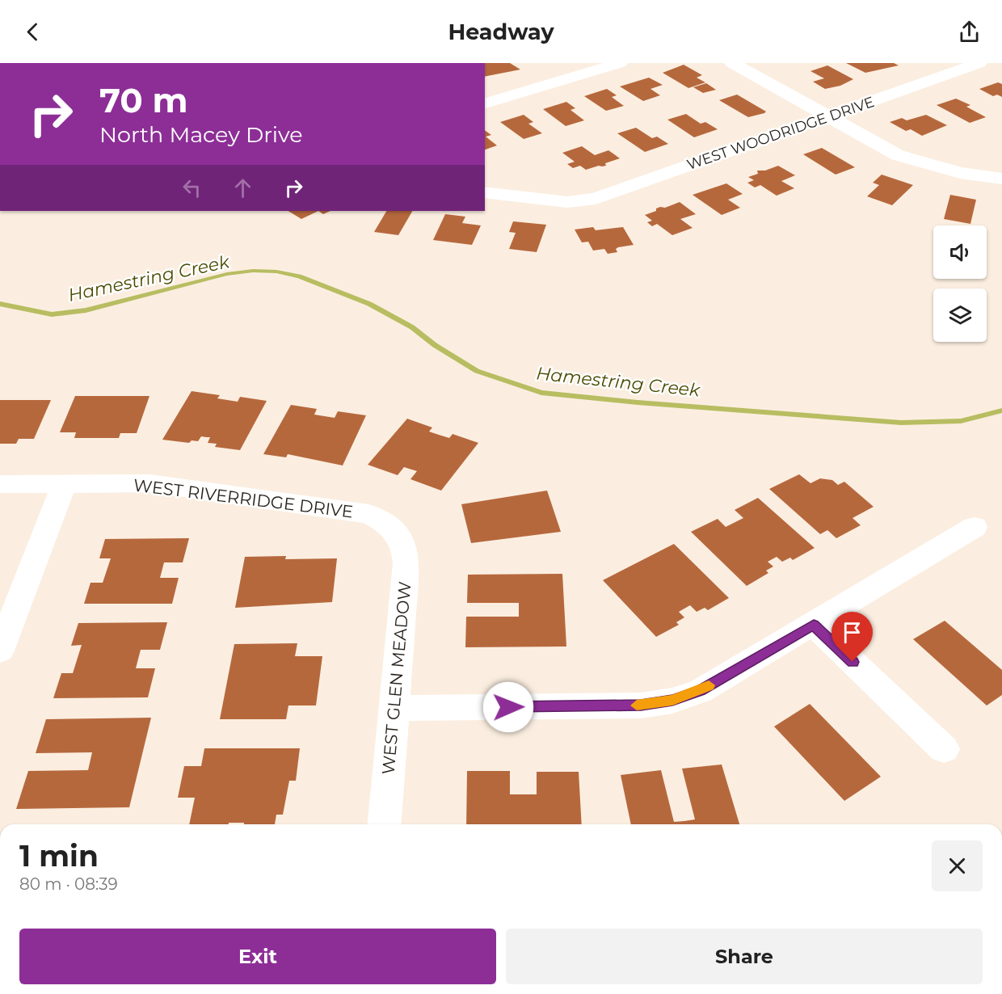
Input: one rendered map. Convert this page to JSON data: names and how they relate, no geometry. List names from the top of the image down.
{
  "streets": {
    "street": ["WEST WOODRIDGE DRIVE", "WEST RIVERRIDGE DRIVE", "WEST GLEN MEADOW"]
  },
  "crossings": [
    ["WEST RIVERRIDGE DRIVE", "WEST GLEN MEADOW"]
  ],
  "water": ["Hamestring Creek"],
  "page": {
    "header": "Headway",
    "turn": ["70 m", "North Macey Drive"],
    "heading": ["1 min", "80 m · 08:39"],
    "buttons": ["Exit", "Share"]
  }
}
